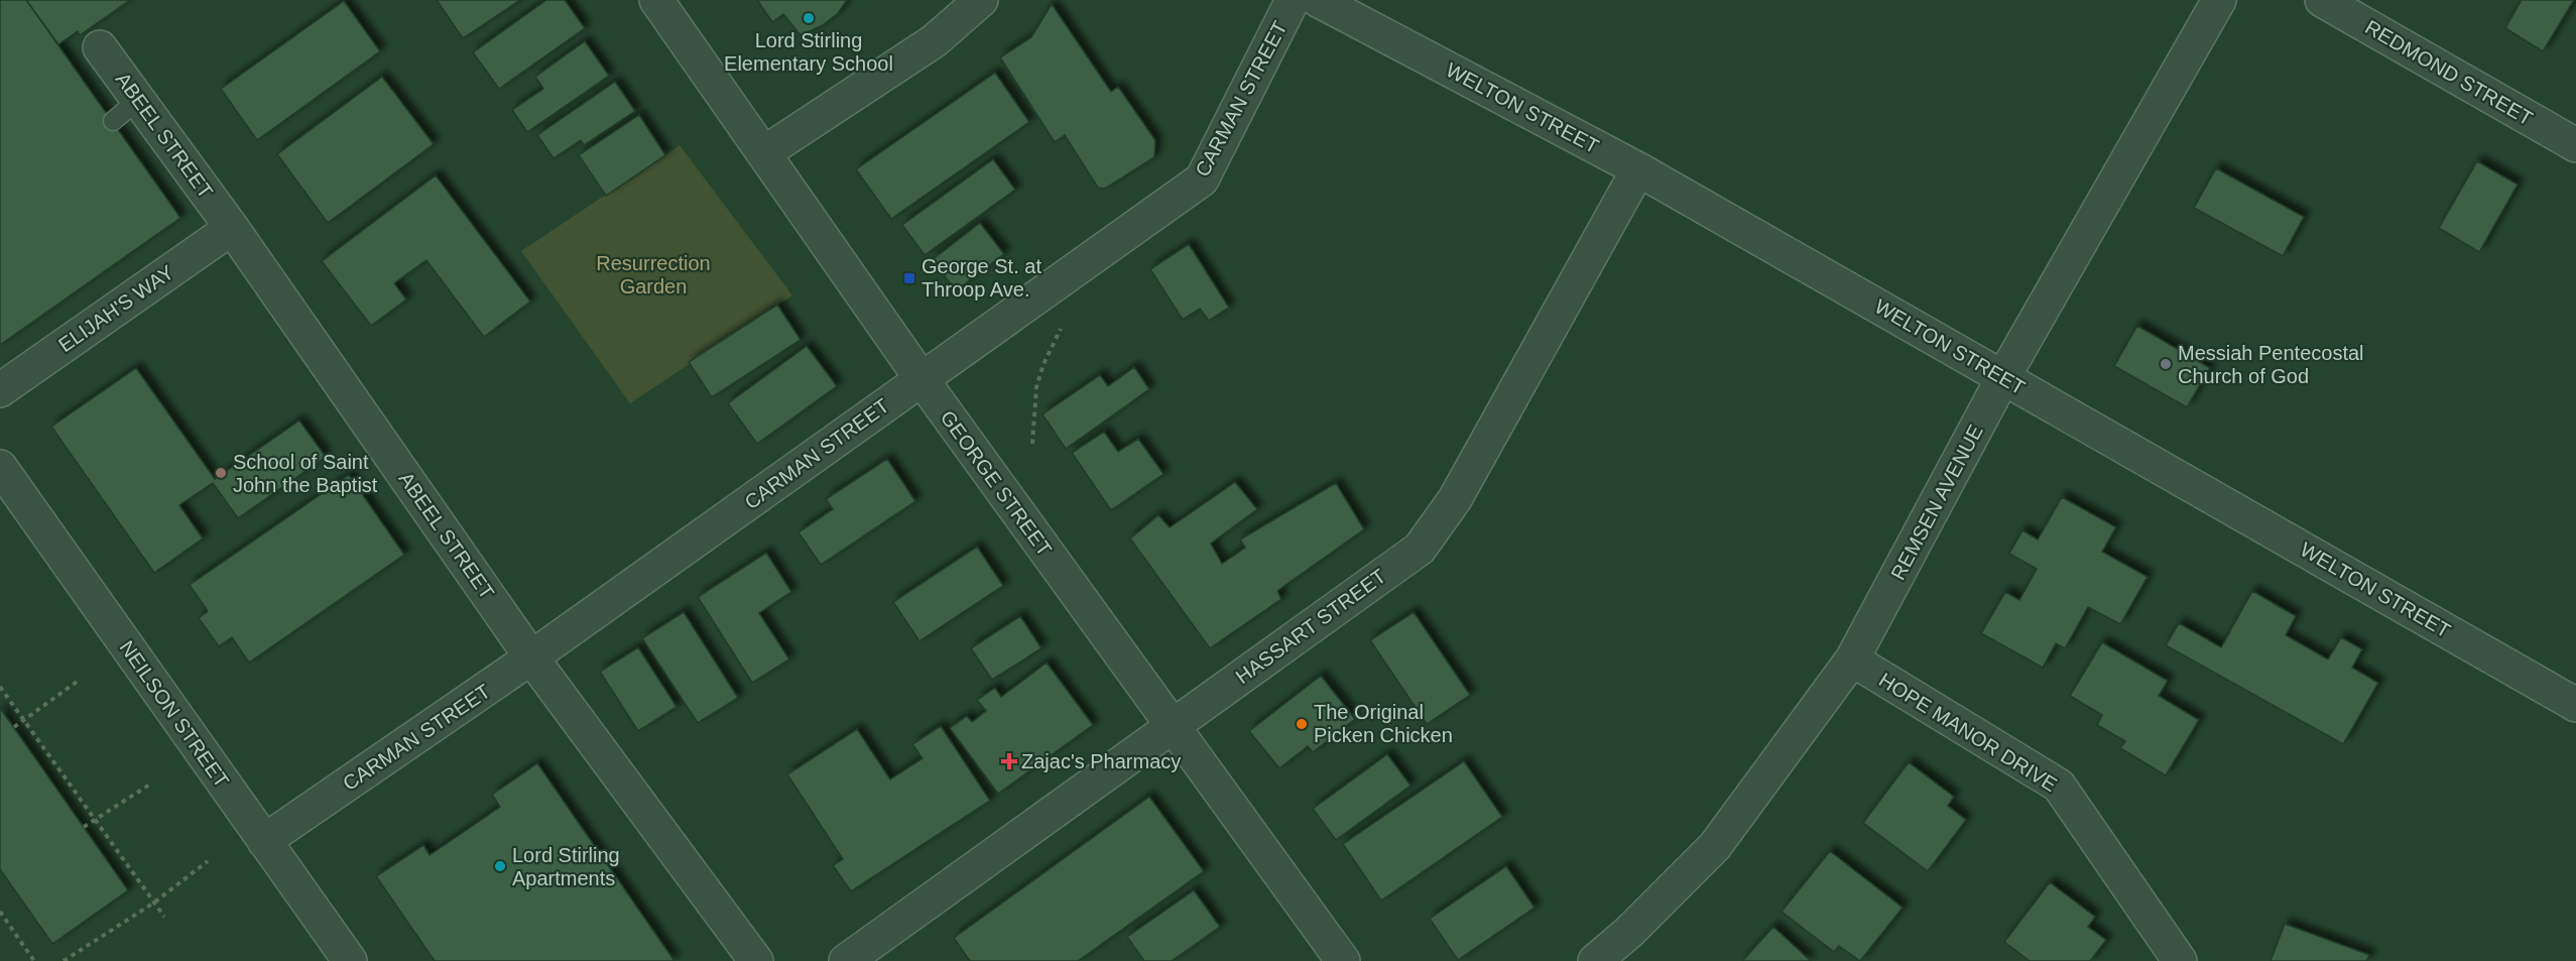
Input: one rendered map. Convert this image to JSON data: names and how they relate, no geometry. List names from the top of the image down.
{
  "streets": {
    "street": [
      "REDMOND STREET",
      "CARMAN STREET",
      "WELTON STREET",
      "ABEEL STREET",
      "ELIJAH'S WAY",
      "GEORGE STREET",
      "REMSEN AVENUE",
      "HASSART STREET",
      "NEILSON STREET",
      "HOPE MANOR DRIVE"
    ]
  },
  "crossings": [
    ["CARMAN STREET", "ABEEL STREET"],
    ["CARMAN STREET", "GEORGE STREET"],
    ["CARMAN STREET", "NEILSON STREET"],
    ["WELTON STREET", "REMSEN AVENUE"],
    ["WELTON STREET", "HASSART STREET"],
    ["ABEEL STREET", "ELIJAH'S WAY"],
    ["GEORGE STREET", "HASSART STREET"],
    ["REMSEN AVENUE", "HOPE MANOR DRIVE"]
  ],
  "parks": ["Resurrection Garden"],
  "places": {
    "other": [
      "Lord Stirling Elementary School",
      "Messiah Pentecostal Church of God",
      "School of Saint John the Baptist",
      "The Original Picken Chicken",
      "Lord Stirling Apartments"
    ],
    "transit": ["George St. at Throop Ave."],
    "health": ["Zajac's Pharmacy"]
  }
}
